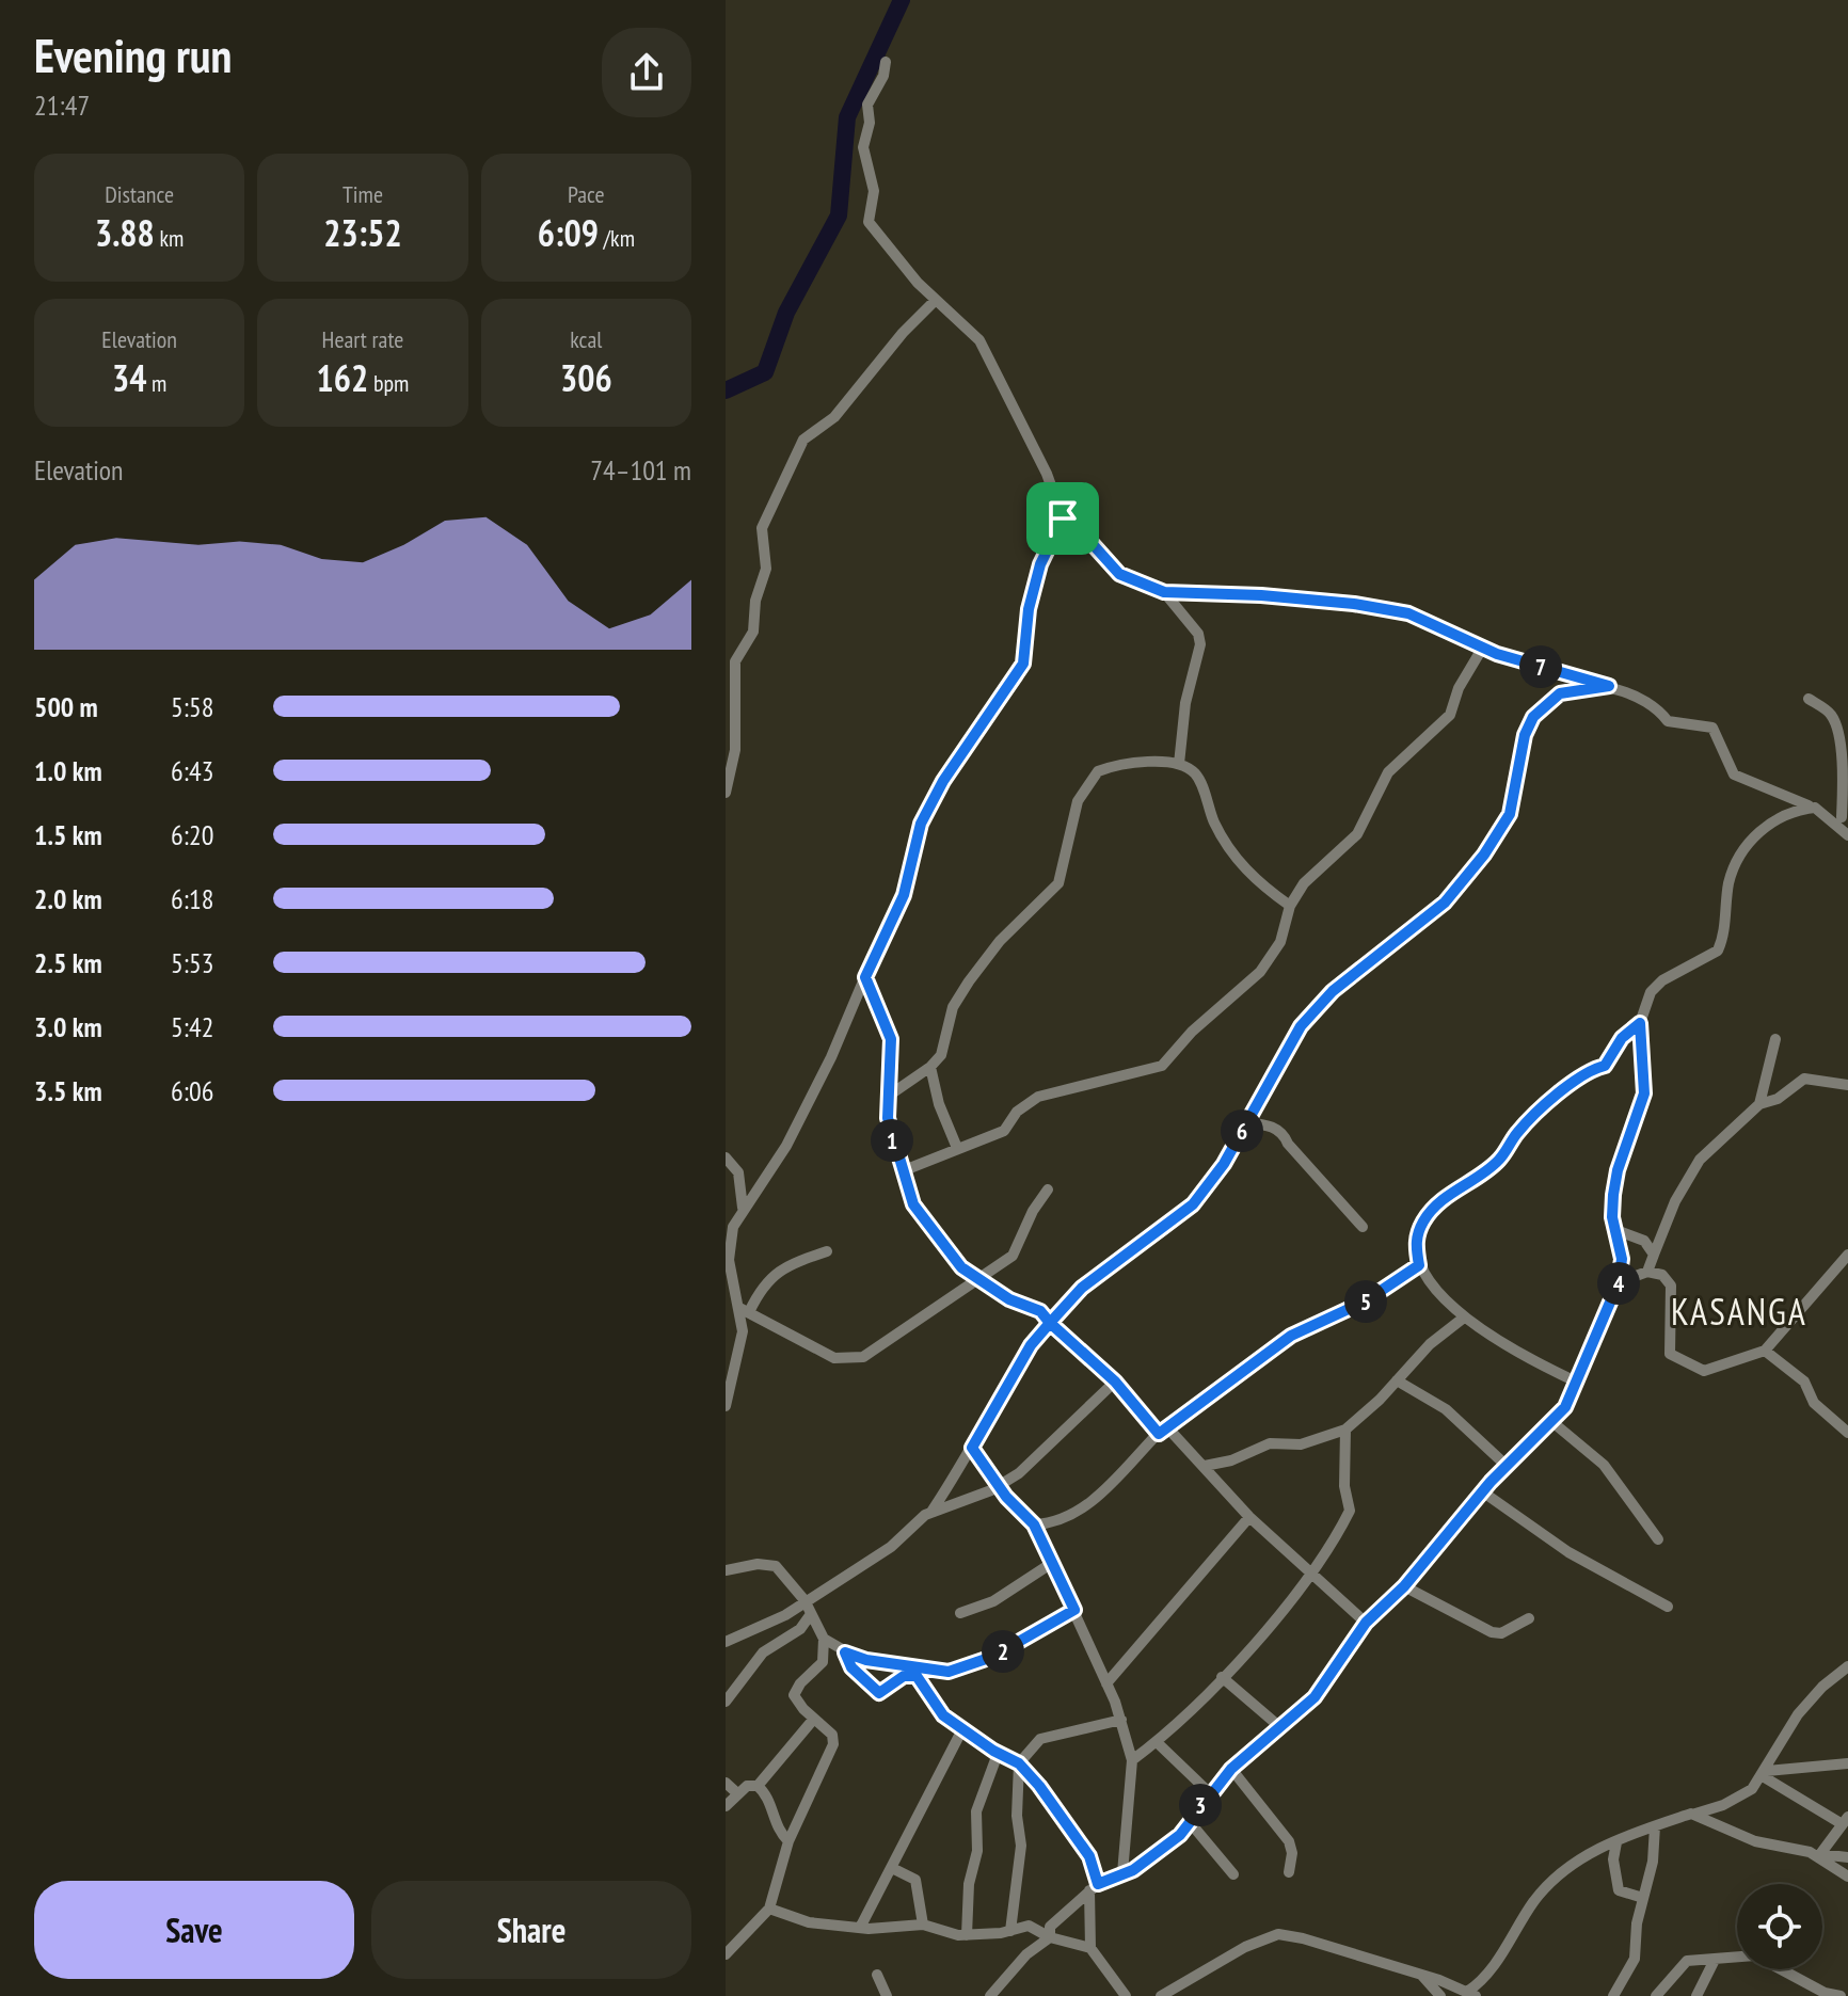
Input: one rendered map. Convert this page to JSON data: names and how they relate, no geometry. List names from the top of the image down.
{
  "districts": ["KASANGA"],
  "page": {
    "heading": ["Evening run", "21:47"],
    "stats": [
      ["Distance", "3.88 km"],
      ["Time", "23:52"],
      ["Pace", "6:09 /km"],
      ["Elevation", "34 m"],
      ["Heart rate", "162 bpm"],
      ["kcal", "306"]
    ],
    "chart": ["Elevation", "74–101 m"],
    "pins": [
      "7",
      "6",
      "1",
      "4",
      "5",
      "2",
      "3"
    ],
    "list": [
      {
        "name": "500 m",
        "note": "5:58"
      },
      {
        "name": "1.0 km",
        "note": "6:43"
      },
      {
        "name": "1.5 km",
        "note": "6:20"
      },
      {
        "name": "2.0 km",
        "note": "6:18"
      },
      {
        "name": "2.5 km",
        "note": "5:53"
      },
      {
        "name": "3.0 km",
        "note": "5:42"
      },
      {
        "name": "3.5 km",
        "note": "6:06"
      }
    ],
    "buttons": ["Save", "Share"]
  }
}
